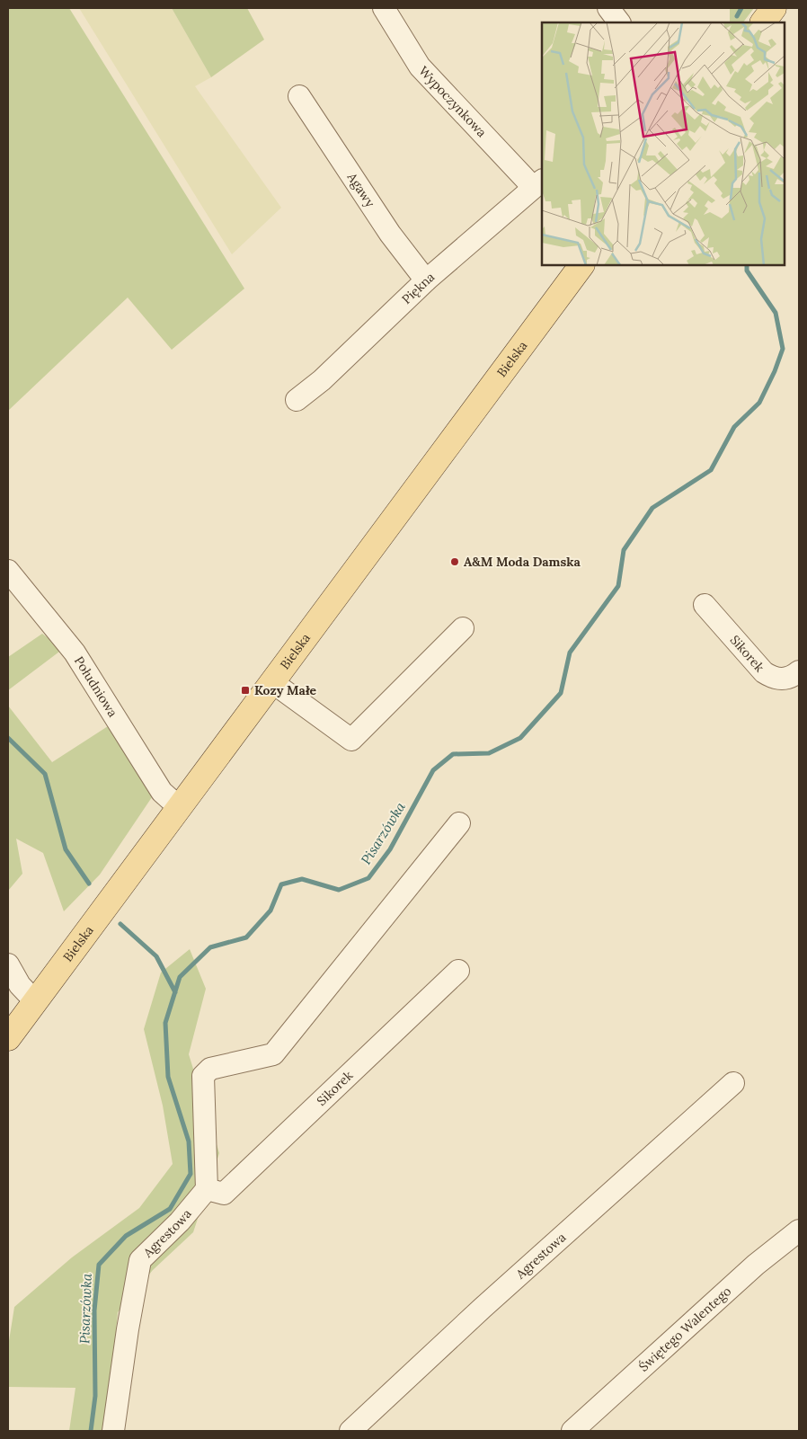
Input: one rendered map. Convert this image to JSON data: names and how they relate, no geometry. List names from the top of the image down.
{
  "streets": {
    "main road": ["Bielska"],
    "street": [
      "Wypoczynkowa",
      "Agawy",
      "Piękna",
      "Sikorek",
      "Południowa",
      "Agrestowa",
      "Świętego Walentego"
    ]
  },
  "crossings": [
    ["Wypoczynkowa", "Piękna"],
    ["Agawy", "Piękna"],
    ["Bielska", "Południowa"],
    ["Sikorek", "Agrestowa"]
  ],
  "water": ["Pisarzówka"],
  "places": {
    "other": ["A&M Moda Damska"],
    "transit": ["Kozy Małe"]
  }
}
